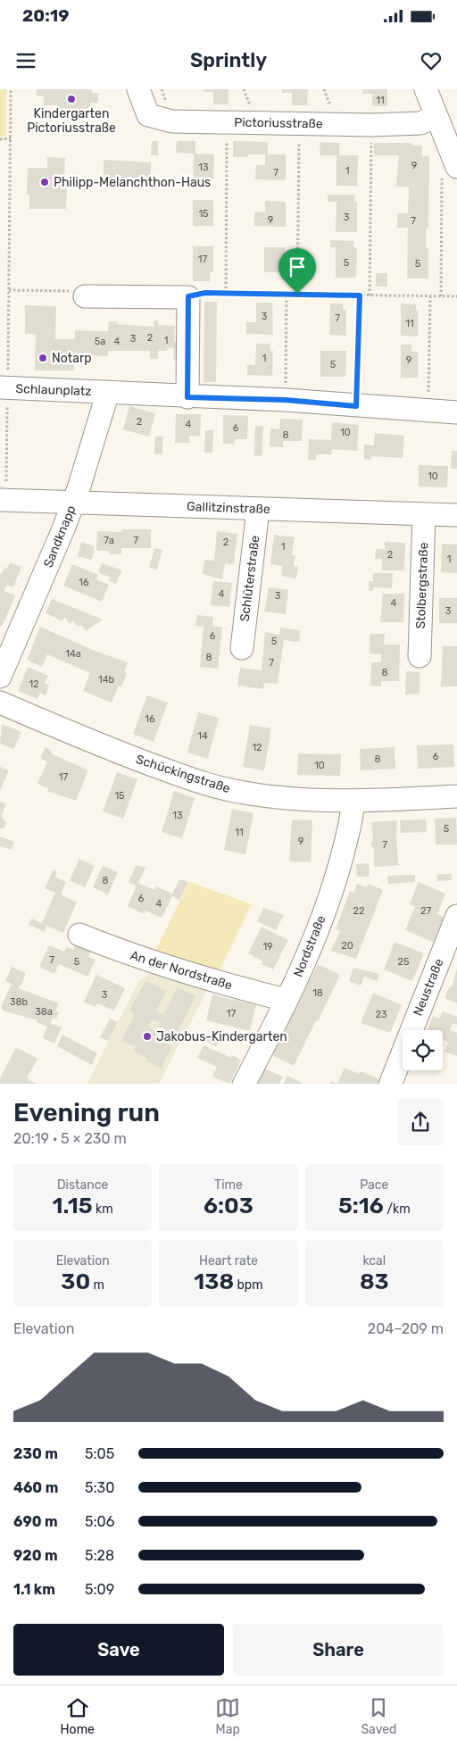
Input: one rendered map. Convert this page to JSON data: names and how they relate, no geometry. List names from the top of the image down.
{
  "streets": {
    "street": [
      "Pictoriusstraße",
      "Schlaunplatz",
      "Gallitzinstraße",
      "Sandknapp",
      "Schlüterstraße",
      "Stolbergstraße",
      "Schückingstraße",
      "Nordstraße",
      "An der Nordstraße",
      "Neustraße"
    ]
  },
  "crossings": [
    ["Schlaunplatz", "Sandknapp"],
    ["Gallitzinstraße", "Sandknapp"],
    ["Gallitzinstraße", "Schlüterstraße"],
    ["Gallitzinstraße", "Stolbergstraße"],
    ["Schückingstraße", "Nordstraße"],
    ["Nordstraße", "An der Nordstraße"]
  ],
  "places": [
    "Kindergarten Pictoriusstraße",
    "Philipp-Melanchthon-Haus",
    "Notarp",
    "Jakobus-Kindergarten"
  ],
  "house_numbers": [
    "11",
    "9",
    "13",
    "1",
    "7",
    "15",
    "3",
    "9",
    "7",
    "17",
    "5",
    "5",
    "3",
    "7",
    "11",
    "2",
    "3",
    "1",
    "5a",
    "4",
    "1",
    "9",
    "5",
    "2",
    "4",
    "6",
    "10",
    "8",
    "10",
    "7a",
    "7",
    "2",
    "1",
    "2",
    "1",
    "16",
    "4",
    "3",
    "4",
    "3",
    "6",
    "5",
    "14a",
    "8",
    "7",
    "8",
    "14b",
    "12",
    "16",
    "14",
    "12",
    "6",
    "8",
    "10",
    "17",
    "15",
    "13",
    "5",
    "11",
    "9",
    "7",
    "8",
    "6",
    "4",
    "22",
    "27",
    "20",
    "19",
    "7",
    "5",
    "25",
    "18",
    "3",
    "38b",
    "38a",
    "17",
    "23"
  ],
  "page": {
    "status": "20:19",
    "header": "Sprintly",
    "heading": ["Evening run", "20:19 · 5 × 230 m"],
    "stats": [
      ["Distance", "1.15 km"],
      ["Time", "6:03"],
      ["Pace", "5:16 /km"],
      ["Elevation", "30 m"],
      ["Heart rate", "138 bpm"],
      ["kcal", "83"]
    ],
    "chart": ["Elevation", "204–209 m"],
    "list": [
      {
        "name": "230 m",
        "note": "5:05"
      },
      {
        "name": "460 m",
        "note": "5:30"
      },
      {
        "name": "690 m",
        "note": "5:06"
      },
      {
        "name": "920 m",
        "note": "5:28"
      },
      {
        "name": "1.1 km",
        "note": "5:09"
      }
    ],
    "buttons": ["Save", "Share"],
    "tabs": ["Home", "Map", "Saved"]
  }
}
